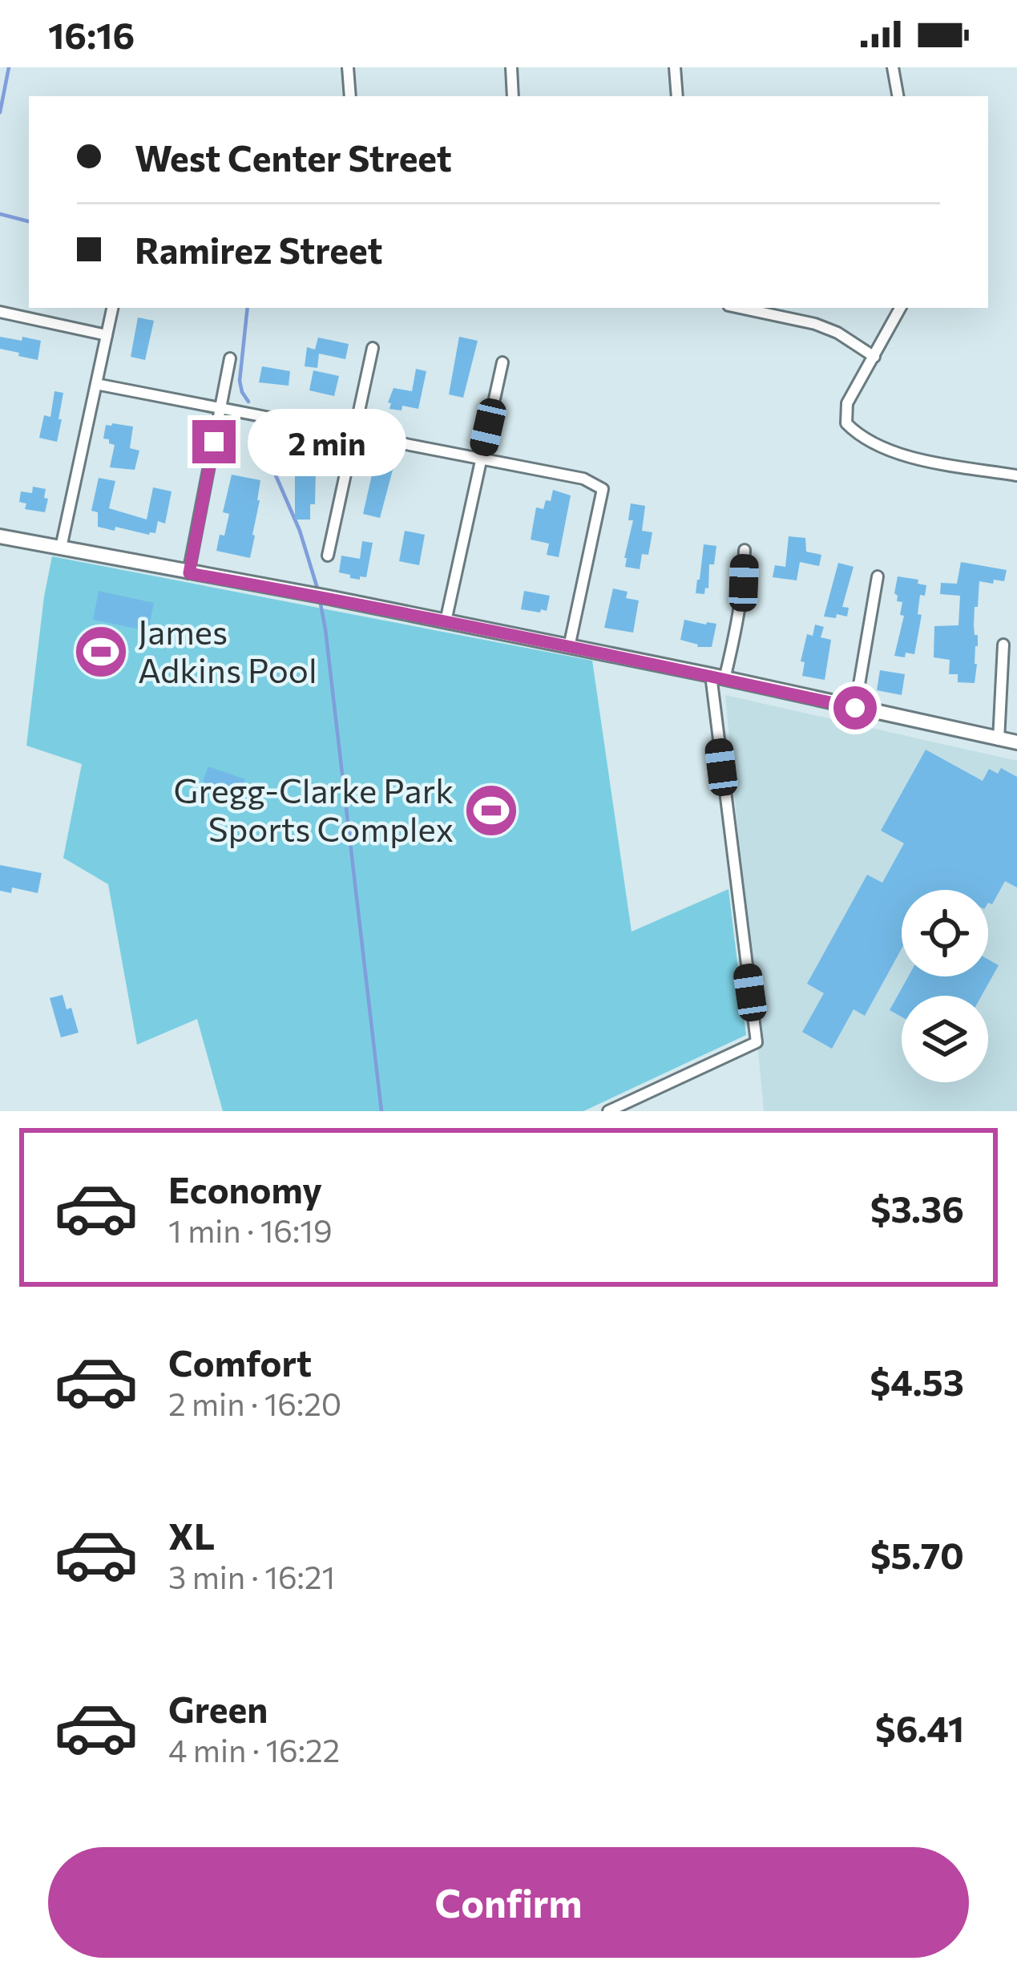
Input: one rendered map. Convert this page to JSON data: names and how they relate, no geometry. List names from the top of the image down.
{
  "places": {
    "sports": ["James Adkins Pool", "Gregg-Clarke Park Sports Complex"]
  },
  "page": {
    "status": "16:16",
    "banner": ["West Center Street", "Ramirez Street"],
    "bubble": "2 min",
    "list": [
      {
        "name": "Economy",
        "note": "1 min · 16:19",
        "value": "$3.36"
      },
      {
        "name": "Comfort",
        "note": "2 min · 16:20",
        "value": "$4.53"
      },
      {
        "name": "XL",
        "note": "3 min · 16:21",
        "value": "$5.70"
      },
      {
        "name": "Green",
        "note": "4 min · 16:22",
        "value": "$6.41"
      }
    ],
    "buttons": "Confirm"
  }
}
